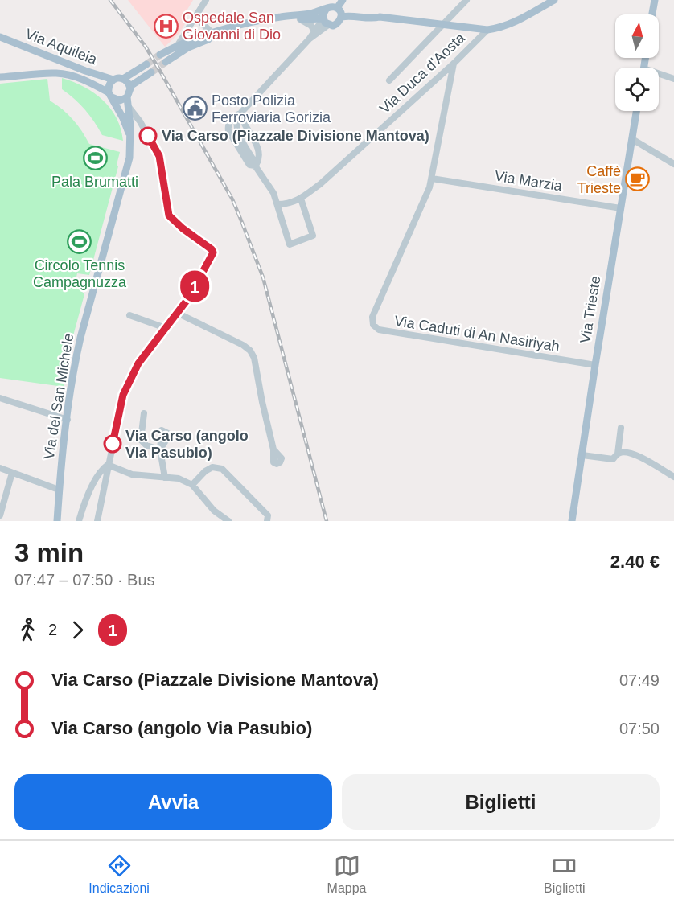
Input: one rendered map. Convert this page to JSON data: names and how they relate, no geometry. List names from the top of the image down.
{
  "streets": {
    "main road": ["Via Aquileia", "Via Trieste", "Via del San Michele"],
    "street": ["Via Duca d'Aosta", "Via Marzia", "Via Caduti di An Nasiriyah"]
  },
  "crossings": [
    ["Via Aquileia", "Via del San Michele"],
    ["Via Duca d'Aosta", "Via Caduti di An Nasiriyah"],
    ["Via Marzia", "Via Trieste"],
    ["Via Marzia", "Via Caduti di An Nasiriyah"],
    ["Via Trieste", "Via Caduti di An Nasiriyah"]
  ],
  "places": {
    "hospital": ["Ospedale San Giovanni di Dio"],
    "public building": ["Posto Polizia Ferroviaria Gorizia"],
    "other": ["Via Carso (Piazzale Divisione Mantova)", "Via Carso (angolo Via Pasubio)"],
    "sports": ["Pala Brumatti", "Circolo Tennis Campagnuzza"],
    "cafe": ["Caffè Trieste"]
  },
  "lines": ["bus line 1"],
  "north": "top",
  "page": {
    "on_map": "1",
    "heading": ["3 min", "07:47 – 07:50 · Bus", "2.40 €"],
    "legs": ["2", "1"],
    "list": [
      {
        "name": "Via Carso (Piazzale Divisione Mantova)",
        "value": "07:49"
      },
      {
        "name": "Via Carso (angolo Via Pasubio)",
        "value": "07:50"
      }
    ],
    "buttons": ["Avvia", "Biglietti"],
    "tabs": ["Indicazioni", "Mappa", "Biglietti"]
  }
}
